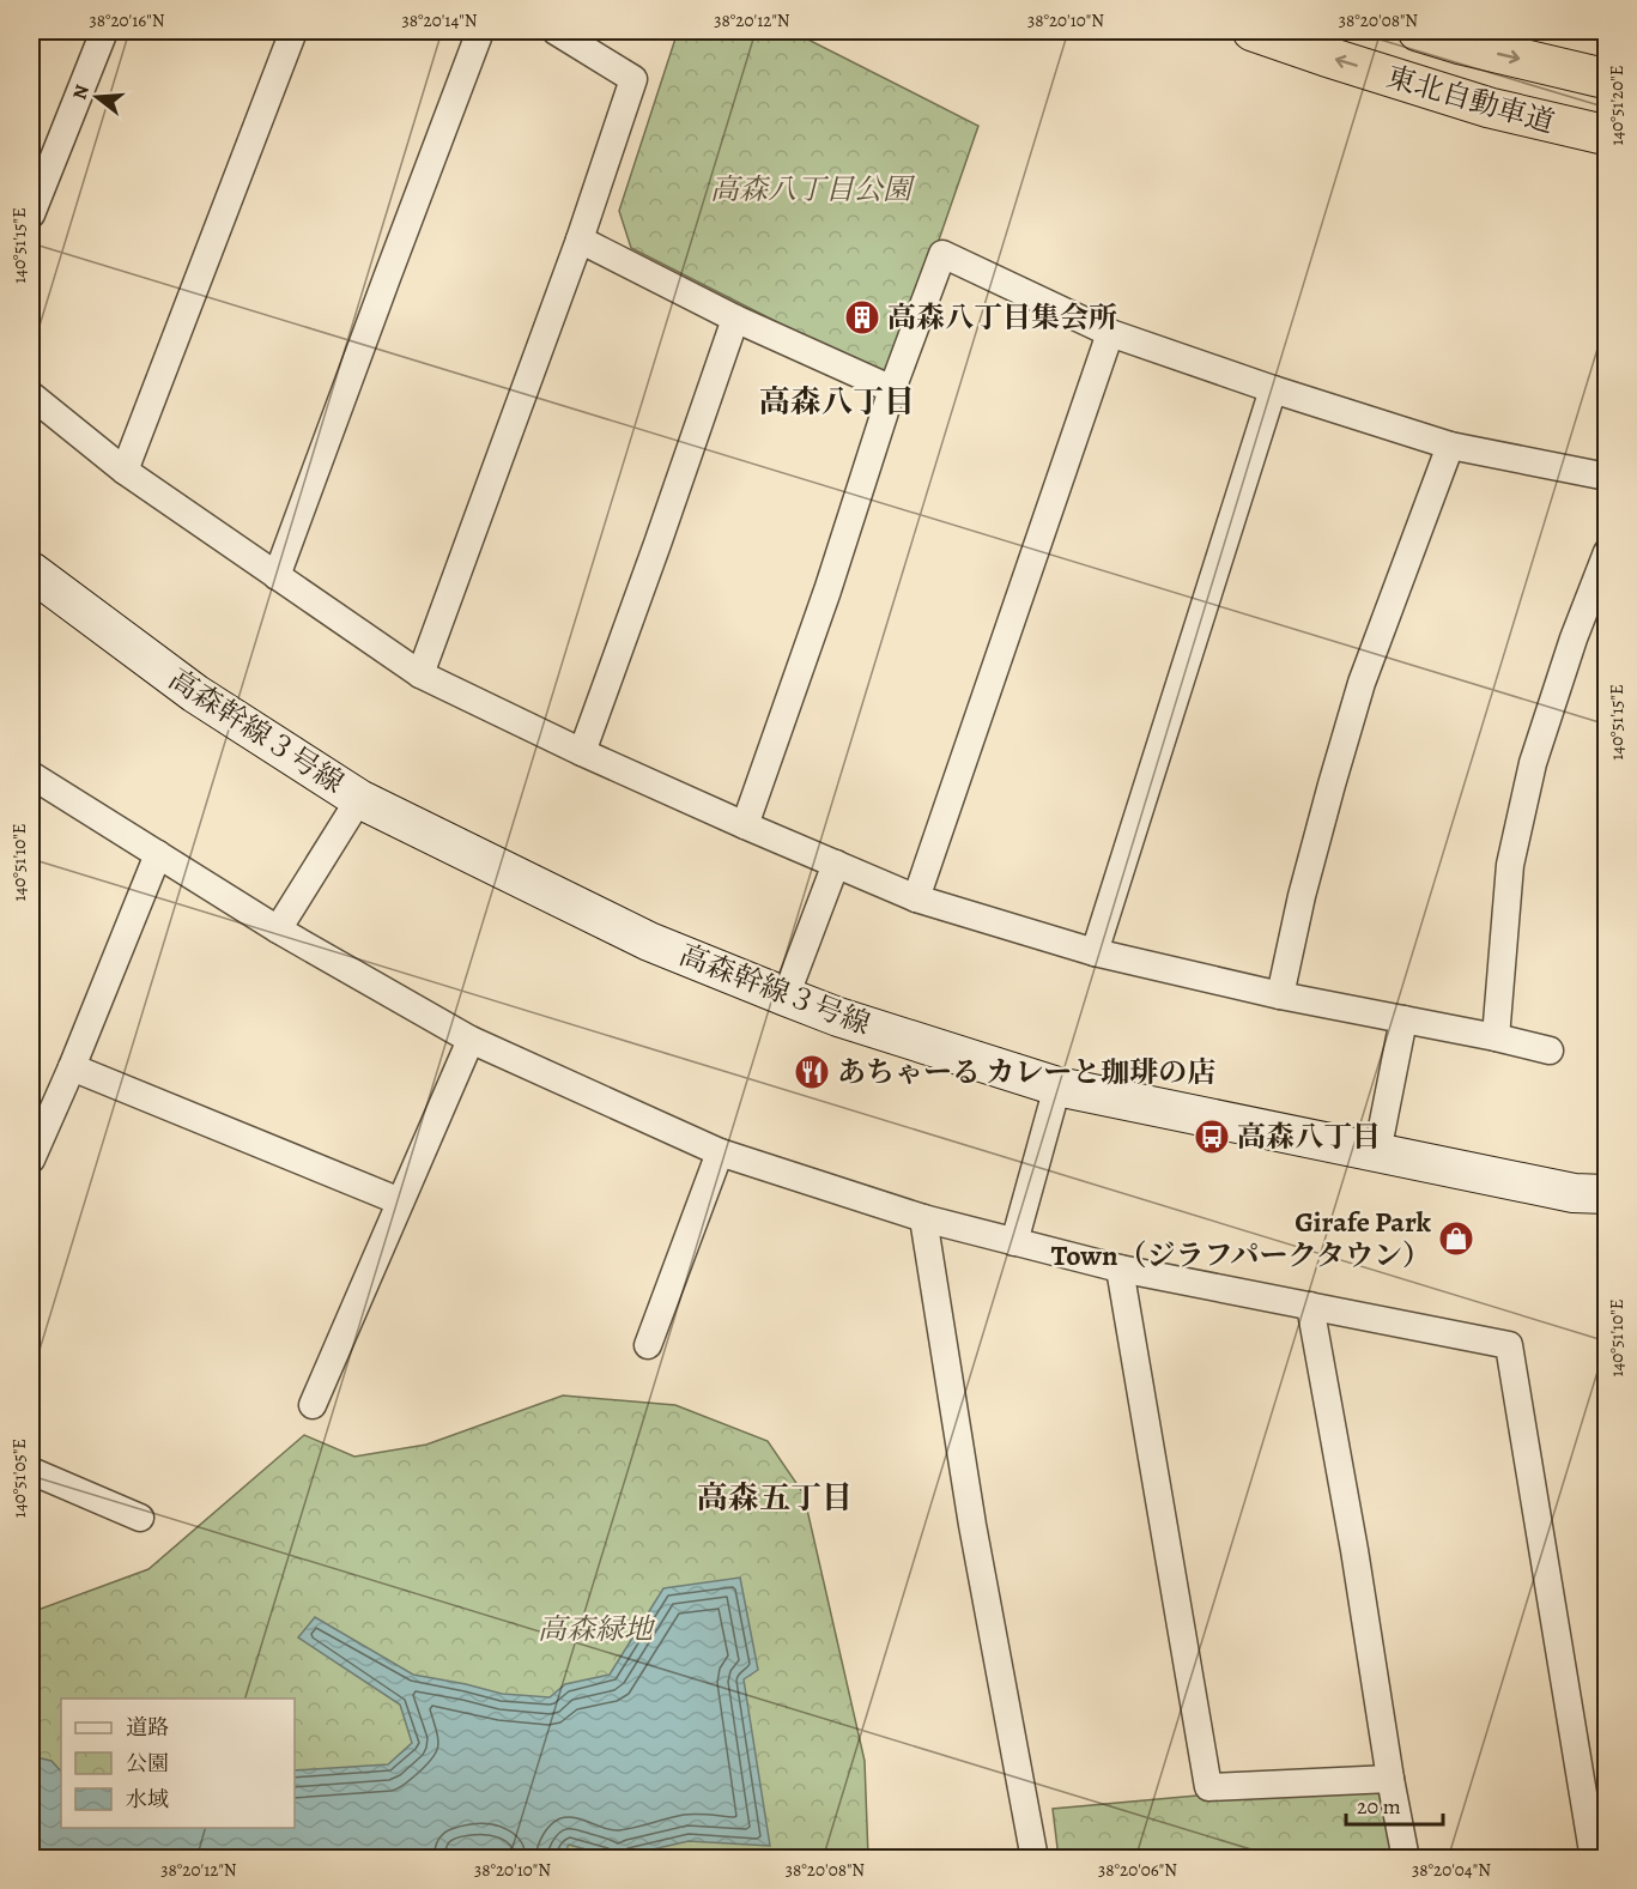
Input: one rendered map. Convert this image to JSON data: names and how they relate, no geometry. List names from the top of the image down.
{
  "streets": {
    "highway": ["東北自動車道"],
    "street": ["高森幹線３号線"]
  },
  "districts": ["高森八丁目", "高森五丁目"],
  "parks": ["高森八丁目公園", "高森緑地"],
  "places": {
    "building": ["高森八丁目集会所"],
    "restaurant": ["あちゃーる カレーと珈琲の店"],
    "bus stop": ["高森八丁目"],
    "shop": ["Girafe Park Town（ジラフパークタウン）"]
  },
  "legend": ["道路", "公園", "水域"],
  "scale_bar": "20 m",
  "north": "left",
  "coordinates": [
    "38°20'16\"N",
    "38°20'14\"N",
    "38°20'12\"N",
    "38°20'10\"N",
    "38°20'08\"N",
    "140°51'20\"E",
    "140°51'15\"E",
    "140°51'10\"E",
    "140°51'05\"E",
    "38°20'06\"N",
    "38°20'04\"N"
  ]
}
